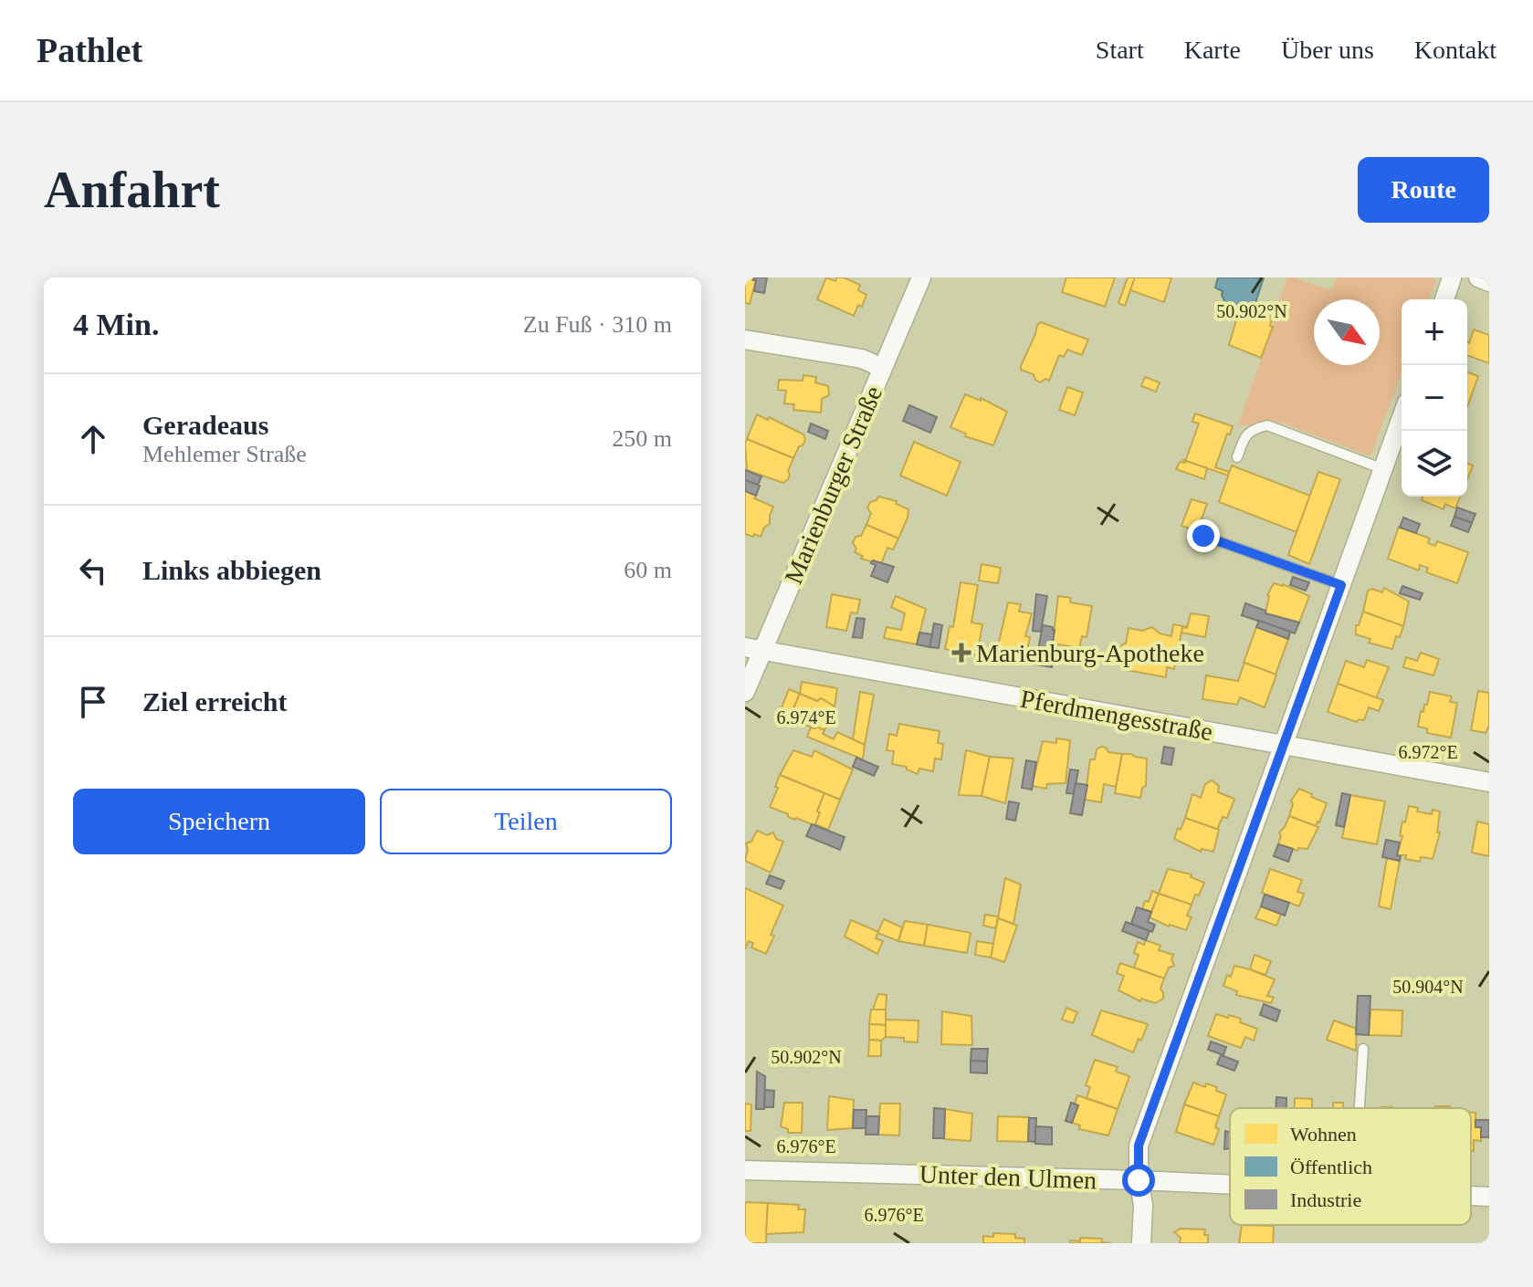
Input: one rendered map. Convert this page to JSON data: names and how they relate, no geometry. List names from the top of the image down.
{
  "streets": {
    "street": ["Marienburger Straße", "Pferdmengesstraße", "Unter den Ulmen"]
  },
  "crossings": [
    ["Marienburger Straße", "Pferdmengesstraße"]
  ],
  "places": {
    "health": ["Marienburg-Apotheke"]
  },
  "legend": ["Wohnen", "Öffentlich", "Industrie"],
  "north": "bottom right",
  "page": {
    "header": "Pathlet",
    "nav": [
      "Start",
      "Karte",
      "Über uns",
      "Kontakt"
    ],
    "buttons": [
      "Route",
      ["Speichern", "Teilen"]
    ],
    "title": "Anfahrt",
    "heading": ["4 Min.", "Zu Fuß · 310 m"],
    "map_buttons": ["+", "−"],
    "list": [
      ["Geradeaus", "Mehlemer Straße", "250 m"],
      ["Links abbiegen", "60 m"],
      "Ziel erreicht"
    ]
  },
  "coordinates": [
    "50.902°N",
    "6.974°E",
    "6.972°E",
    "50.904°N",
    "6.976°E"
  ]
}
